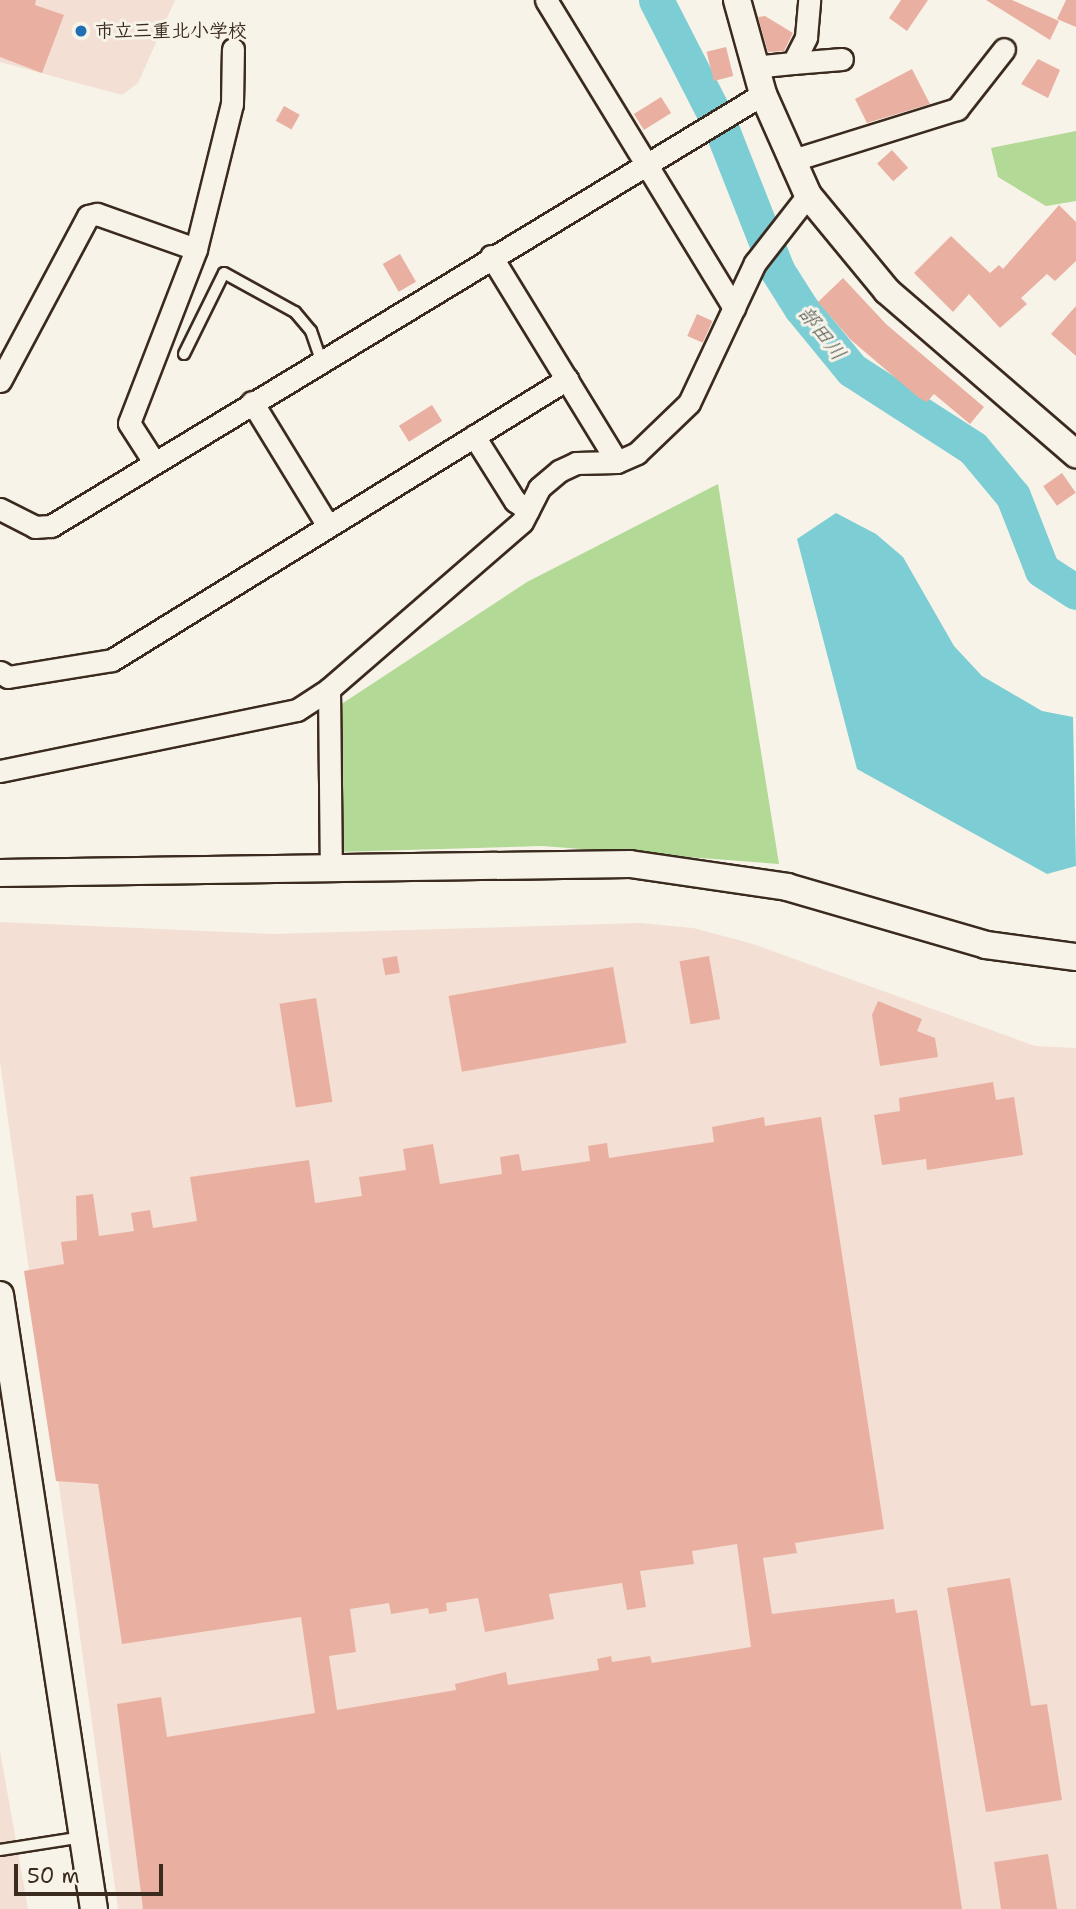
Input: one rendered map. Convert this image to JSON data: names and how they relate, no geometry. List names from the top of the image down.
{
  "water": ["部田川"],
  "places": ["市立三重北小学校"],
  "scale_bar": "50 m"
}
